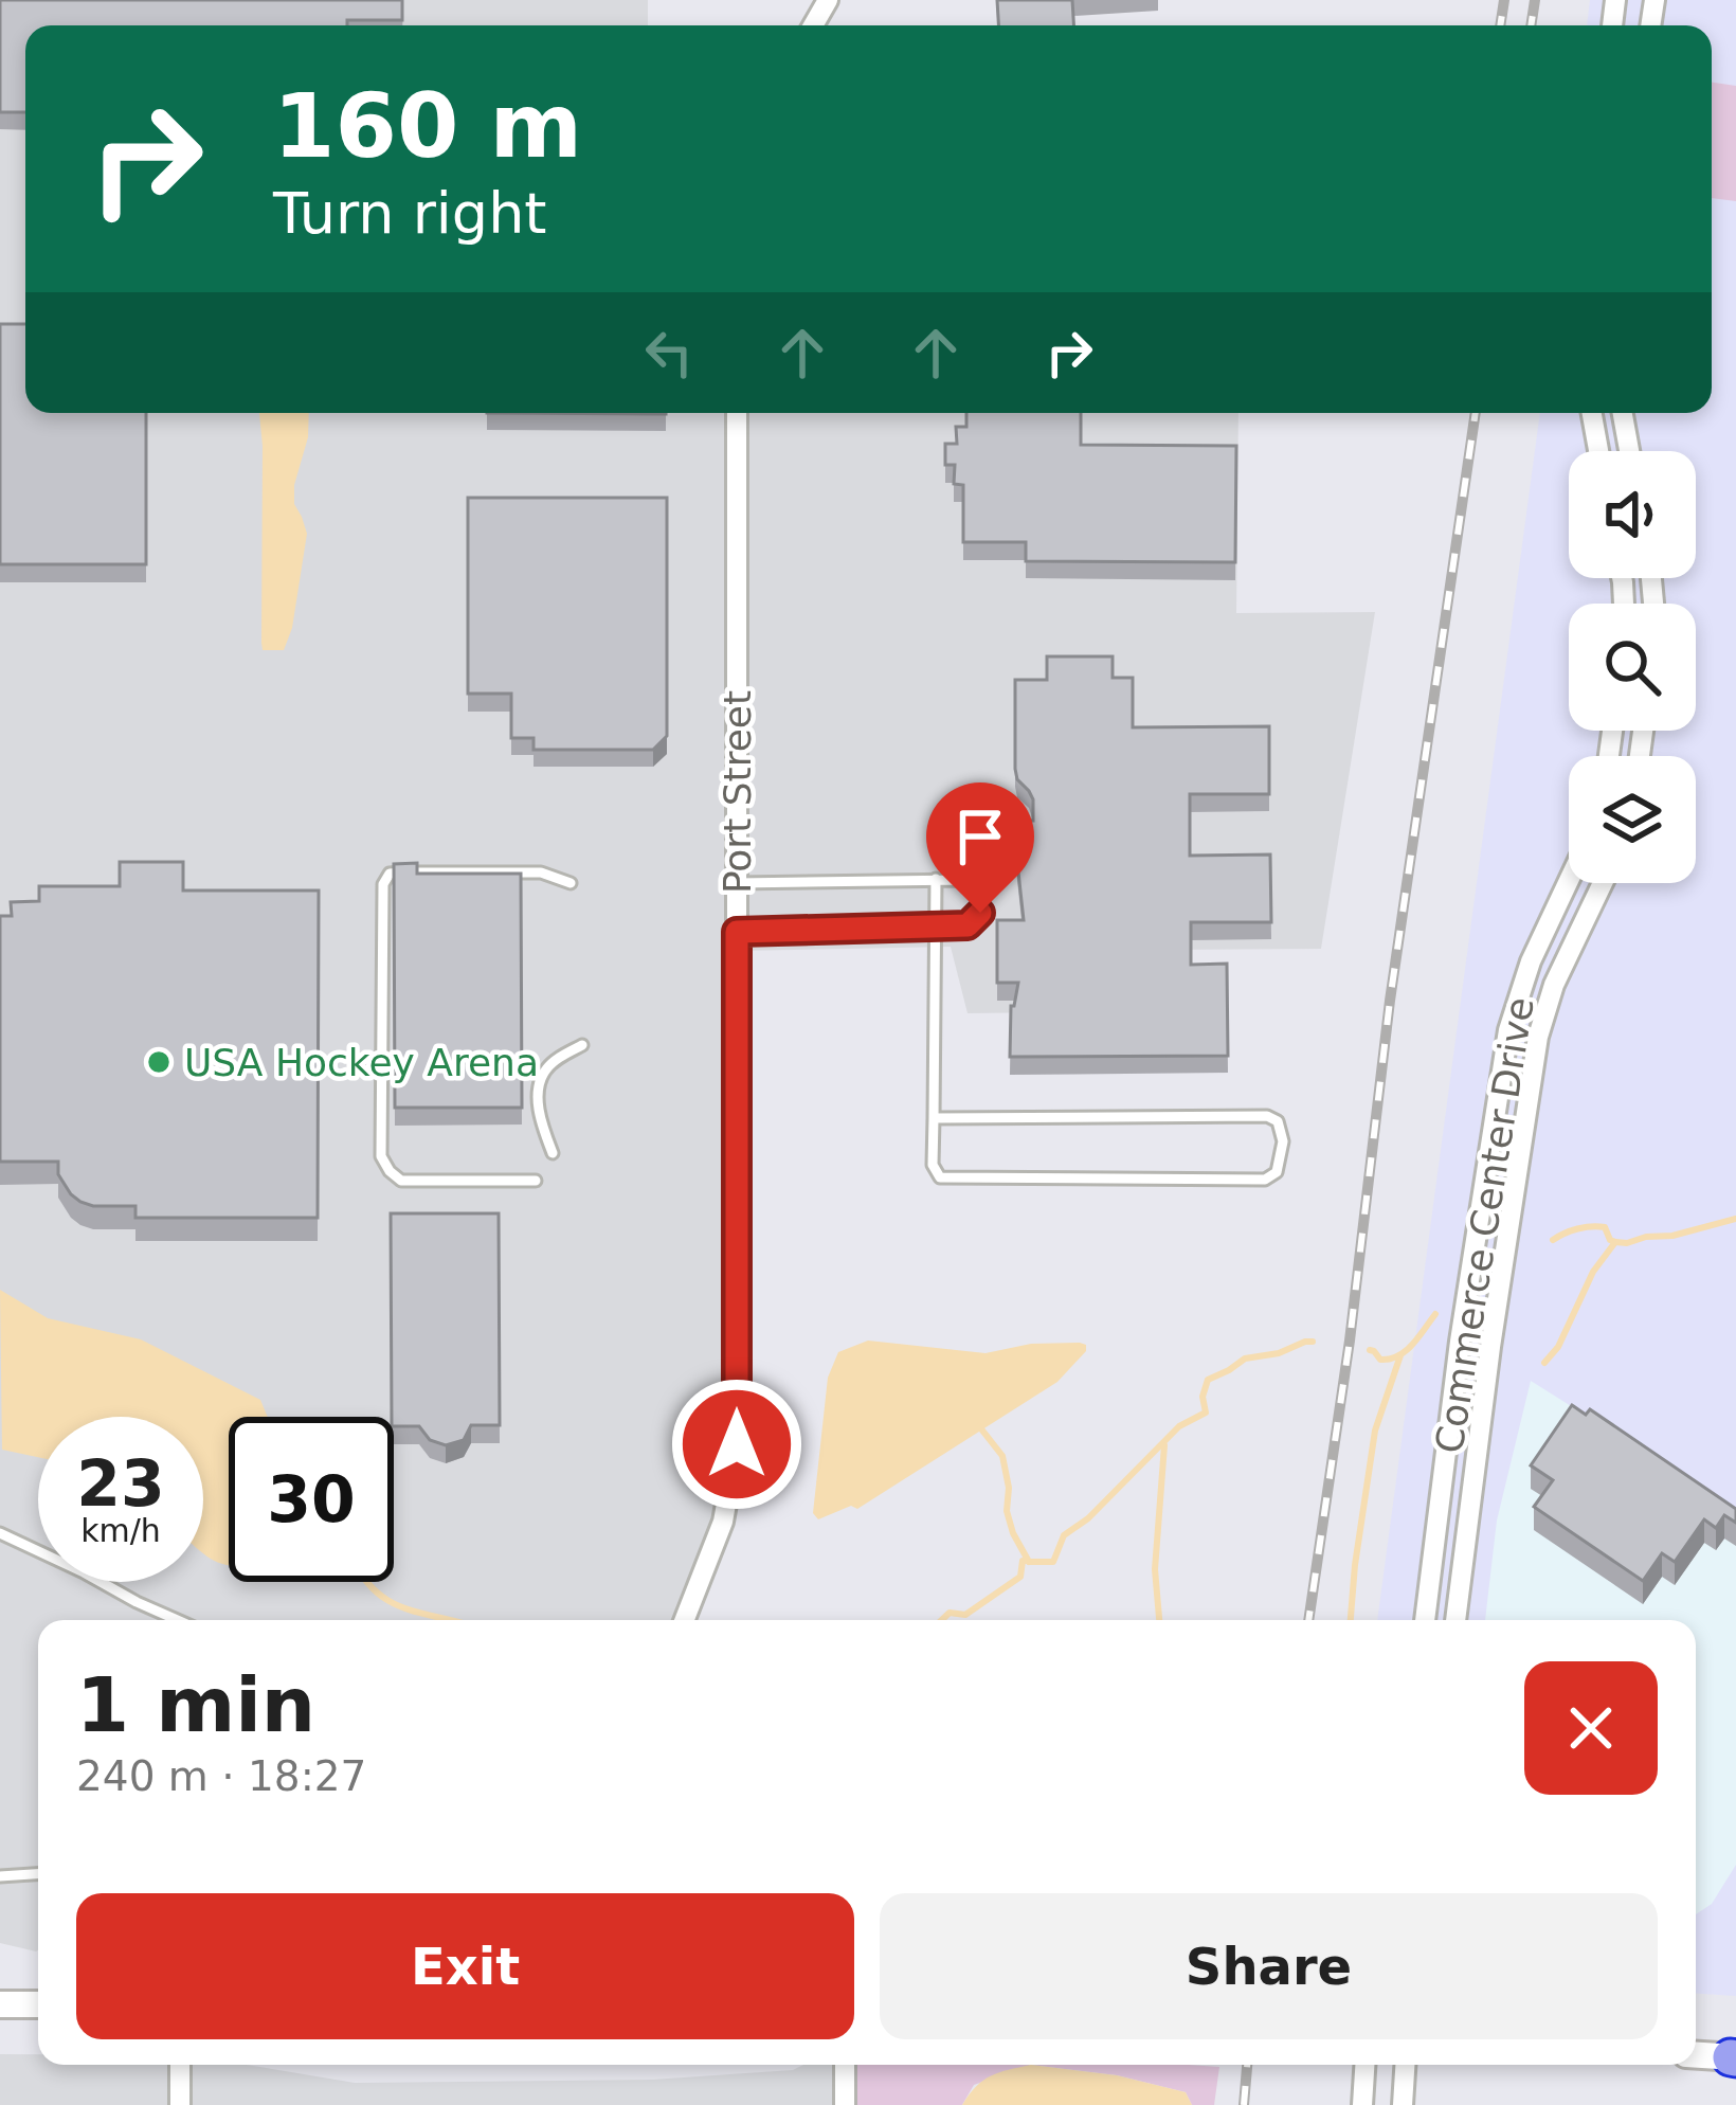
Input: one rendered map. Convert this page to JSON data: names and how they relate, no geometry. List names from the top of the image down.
{
  "streets": {
    "street": ["Port Street", "Commerce Center Drive"]
  },
  "places": ["USA Hockey Arena"],
  "page": {
    "turn": ["160 m", "Turn right"],
    "speed": "23 km/h",
    "limit": "30",
    "heading": ["1 min", "240 m · 18:27"],
    "buttons": ["Exit", "Share"]
  }
}
